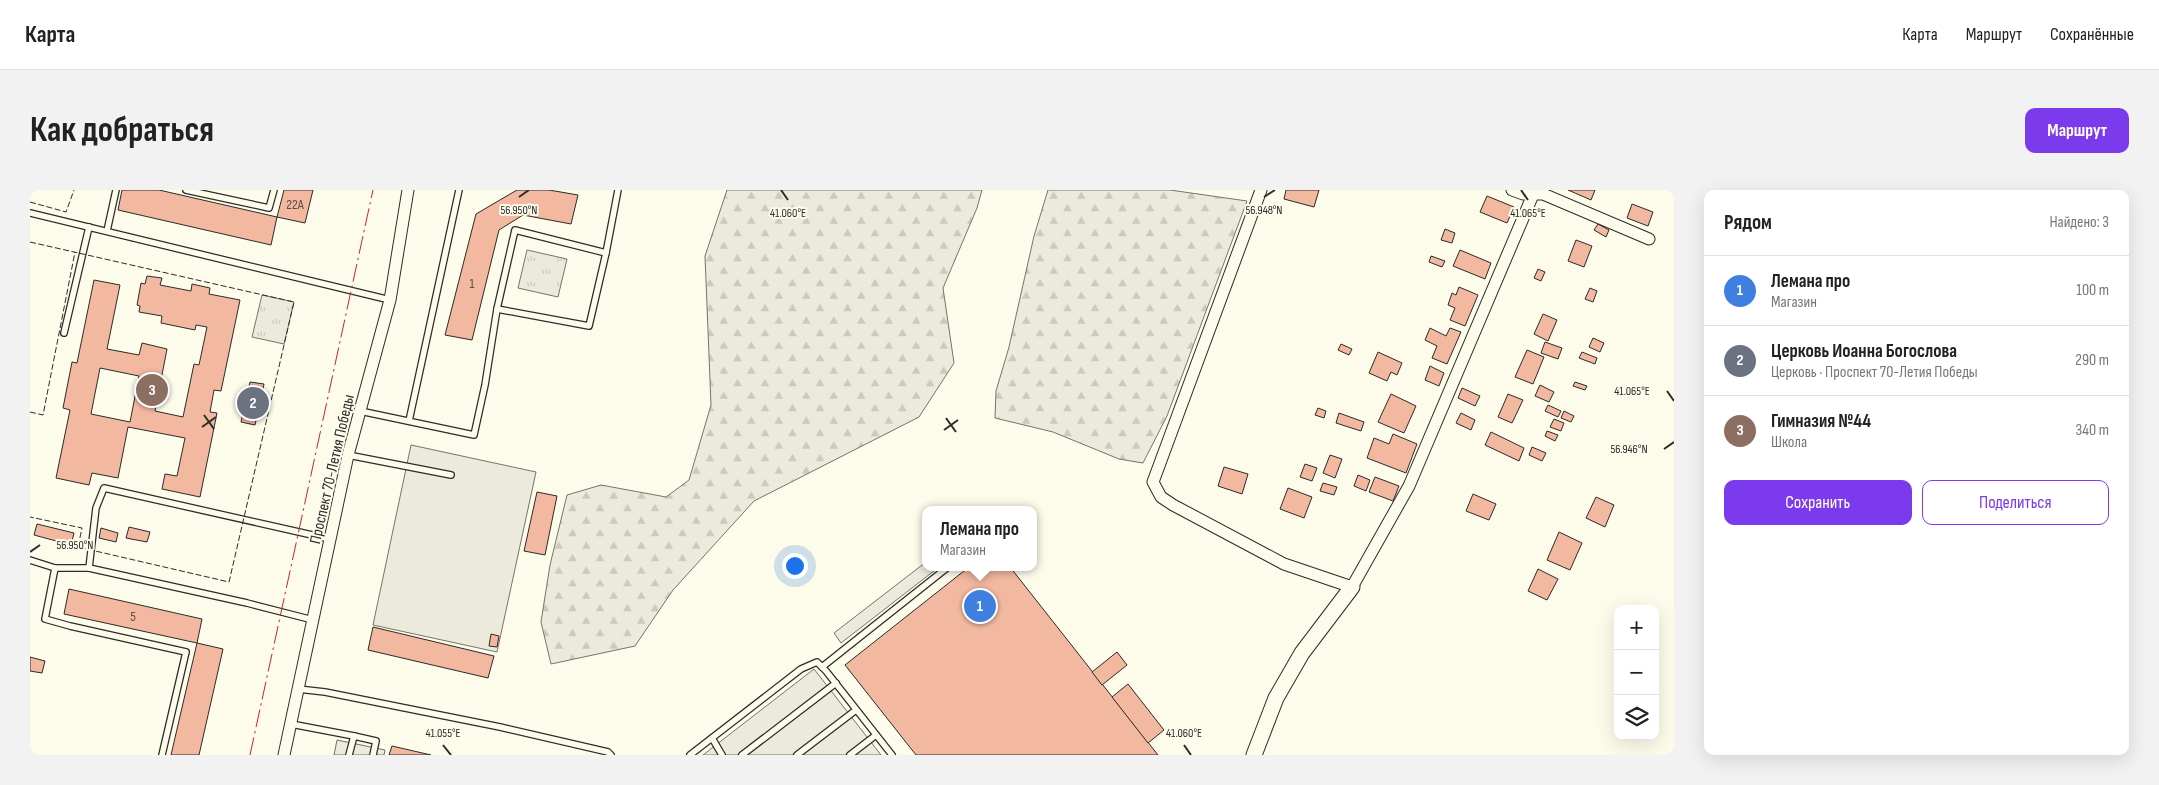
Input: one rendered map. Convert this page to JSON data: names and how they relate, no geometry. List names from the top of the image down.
{
  "streets": {
    "street": ["Проспект 70-Летия Победы"]
  },
  "house_numbers": ["22А", "1", "5"],
  "page": {
    "header": "Карта",
    "nav": ["Карта", "Маршрут", "Сохранённые"],
    "buttons": [
      "Маршрут",
      ["Сохранить", "Поделиться"]
    ],
    "title": "Как добраться",
    "heading": ["Рядом", "Найдено: 3"],
    "list": [
      {
        "mark": "1",
        "name": "Лемана про",
        "note": "Магазин",
        "value": "100 m"
      },
      {
        "mark": "2",
        "name": "Церковь Иоанна Богослова",
        "note": "Церковь · Проспект 70-Летия Победы",
        "value": "290 m"
      },
      {
        "mark": "3",
        "name": "Гимназия №44",
        "note": "Школа",
        "value": "340 m"
      }
    ],
    "pins": ["3", "2", "1"],
    "popup": ["Лемана про", "Магазин"],
    "map_buttons": ["+", "−"]
  },
  "coordinates": [
    "56.950°N",
    "56.948°N",
    "41.060°E",
    "41.065°E",
    "56.946°N",
    "41.055°E"
  ]
}
